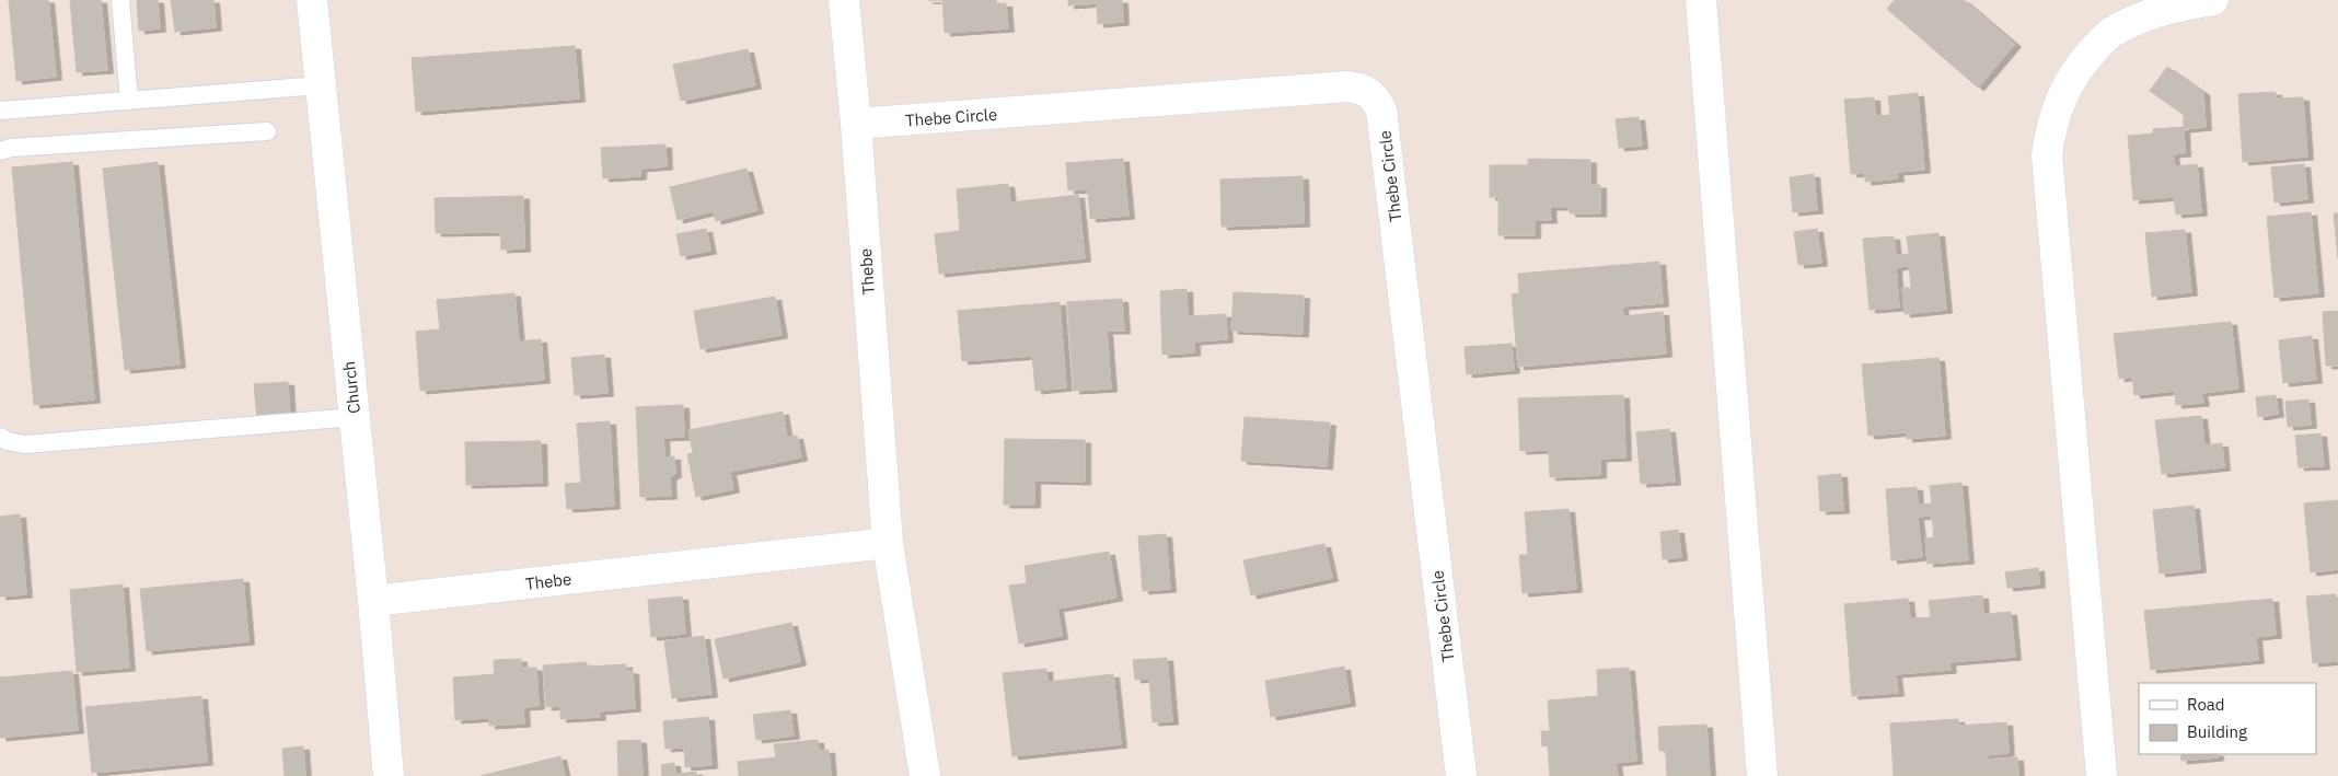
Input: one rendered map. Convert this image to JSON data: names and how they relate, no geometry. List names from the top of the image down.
{
  "streets": {
    "street": ["Thebe Circle", "Thebe", "Church"]
  },
  "crossings": [
    ["Thebe Circle", "Thebe"],
    ["Thebe", "Church"]
  ],
  "legend": ["Road", "Building"]
}
